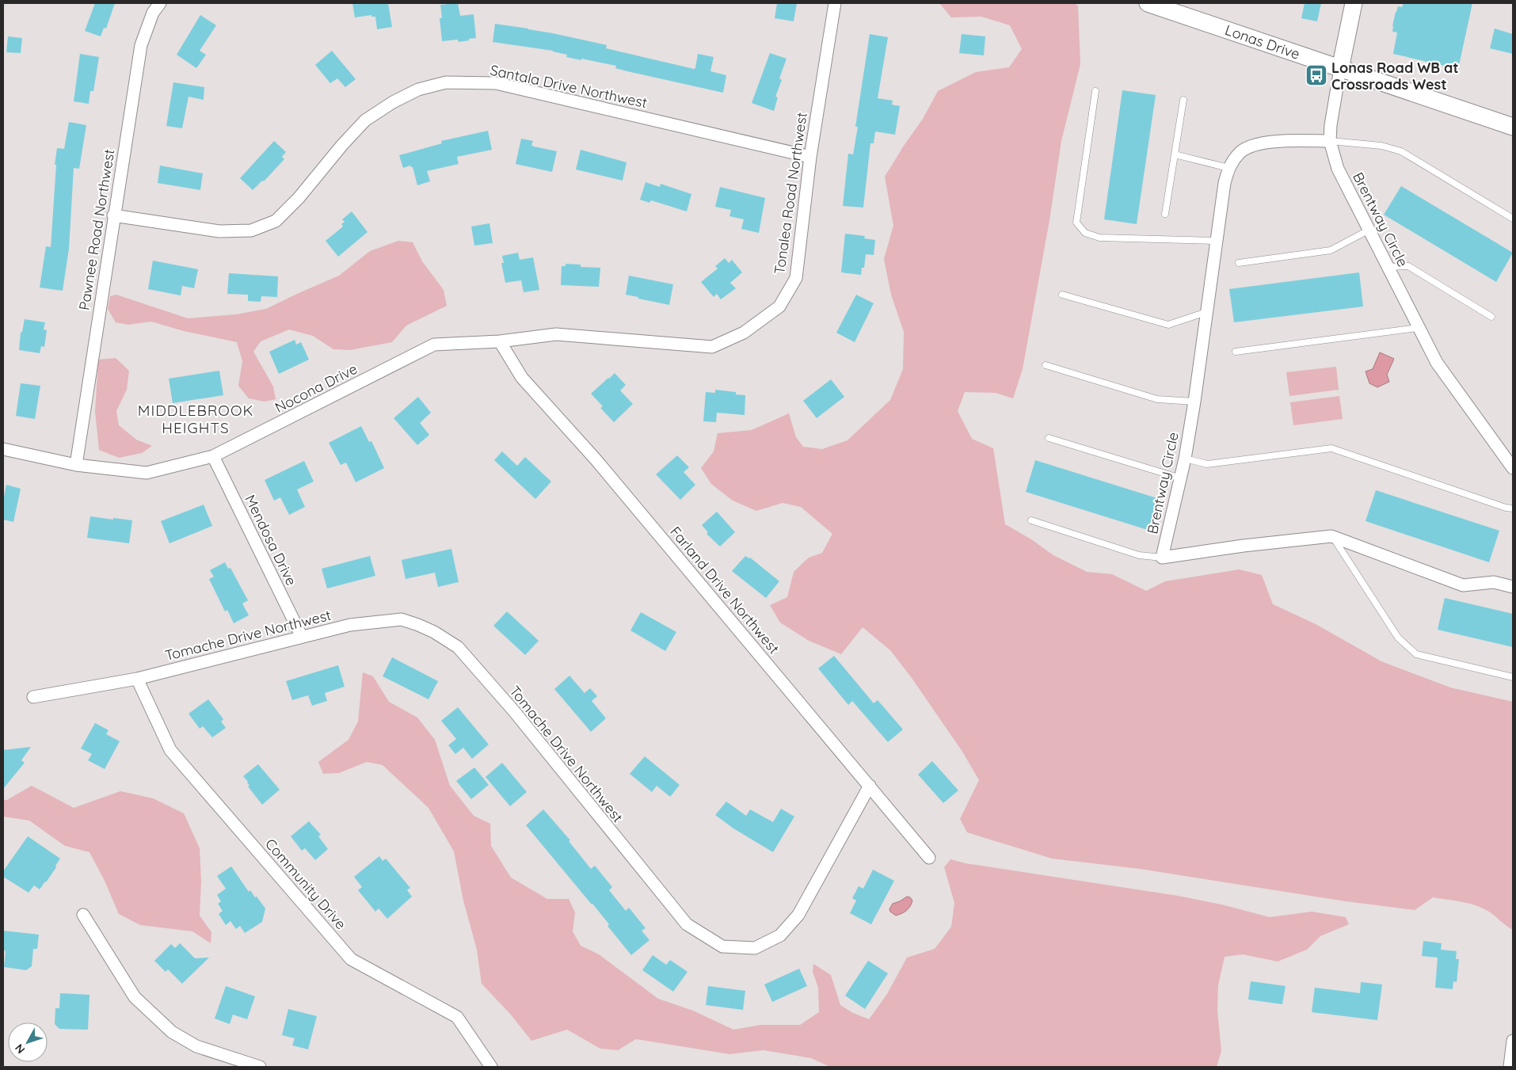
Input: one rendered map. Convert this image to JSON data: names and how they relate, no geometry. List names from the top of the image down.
{
  "streets": {
    "street": [
      "Lonas Drive",
      "Santala Drive Northwest",
      "Tonalea Road Northwest",
      "Brentway Circle",
      "Pawnee Road Northwest",
      "Nocona Drive",
      "Mendosa Drive",
      "Farland Drive Northwest",
      "Tomache Drive Northwest",
      "Community Drive"
    ]
  },
  "crossings": [
    ["Lonas Drive", "Brentway Circle"],
    ["Santala Drive Northwest", "Tonalea Road Northwest"],
    ["Santala Drive Northwest", "Pawnee Road Northwest"],
    ["Tonalea Road Northwest", "Nocona Drive"],
    ["Tonalea Road Northwest", "Farland Drive Northwest"],
    ["Pawnee Road Northwest", "Nocona Drive"],
    ["Nocona Drive", "Mendosa Drive"],
    ["Nocona Drive", "Farland Drive Northwest"],
    ["Mendosa Drive", "Tomache Drive Northwest"],
    ["Farland Drive Northwest", "Tomache Drive Northwest"],
    ["Tomache Drive Northwest", "Community Drive"]
  ],
  "districts": ["MIDDLEBROOK HEIGHTS"],
  "places": {
    "bus stop": ["Lonas Road WB at Crossroads West"]
  },
  "north": "bottom left"
}
